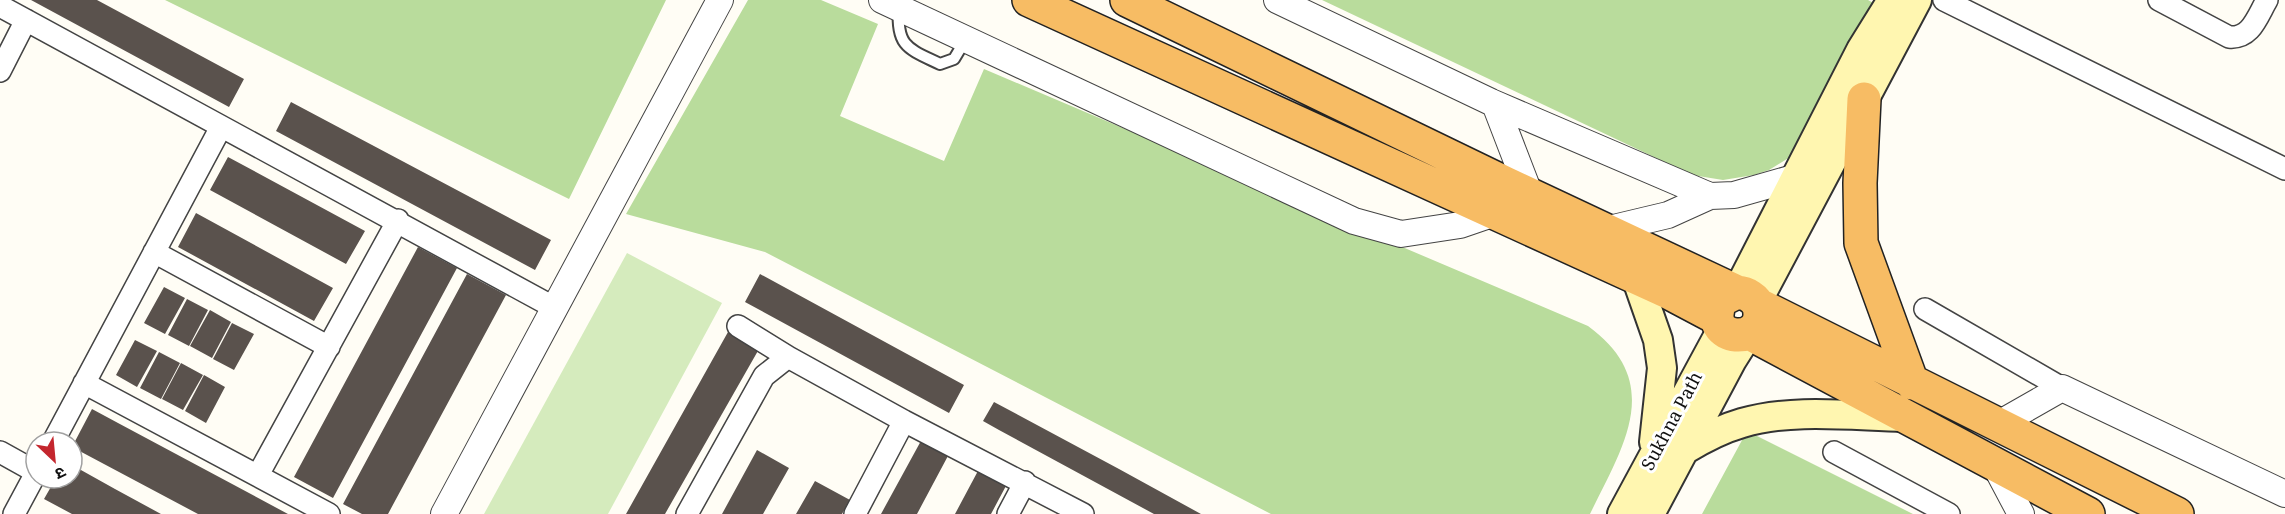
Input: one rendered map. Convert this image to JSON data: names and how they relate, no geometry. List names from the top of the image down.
{
  "streets": {
    "main road": ["Sukhna Path"]
  },
  "north": "bottom right"
}
